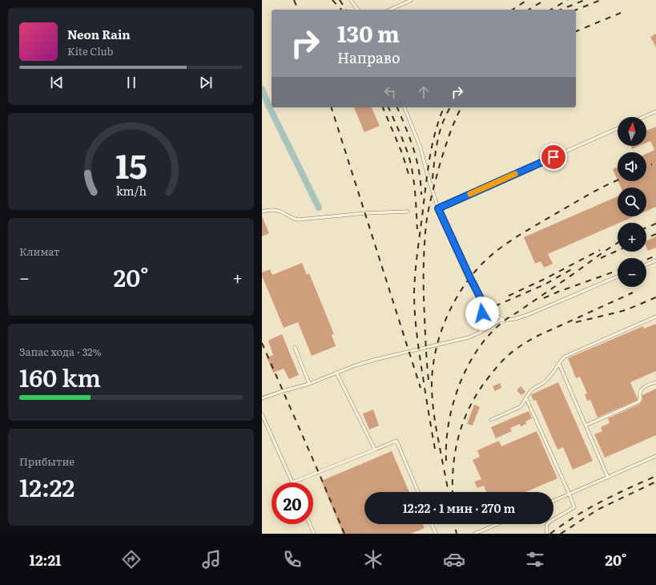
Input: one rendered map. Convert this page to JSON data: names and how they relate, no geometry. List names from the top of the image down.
{
  "north": "top",
  "page": {
    "turn": ["130 m", "Направо"],
    "song": ["Neon Rain", "Kite Club"],
    "map_buttons": ["+", "−"],
    "tile": [
      "Климат",
      ["Запас хода · 32%", "160 km"],
      ["Прибытие", "12:22"]
    ],
    "heat": ["−", "20°", "+"],
    "limit": "20",
    "trip": "12:22 · 1 мин · 270 m",
    "tabs": ["12:21", "20°"],
    "gauge": ["15", "km/h"]
  }
}
